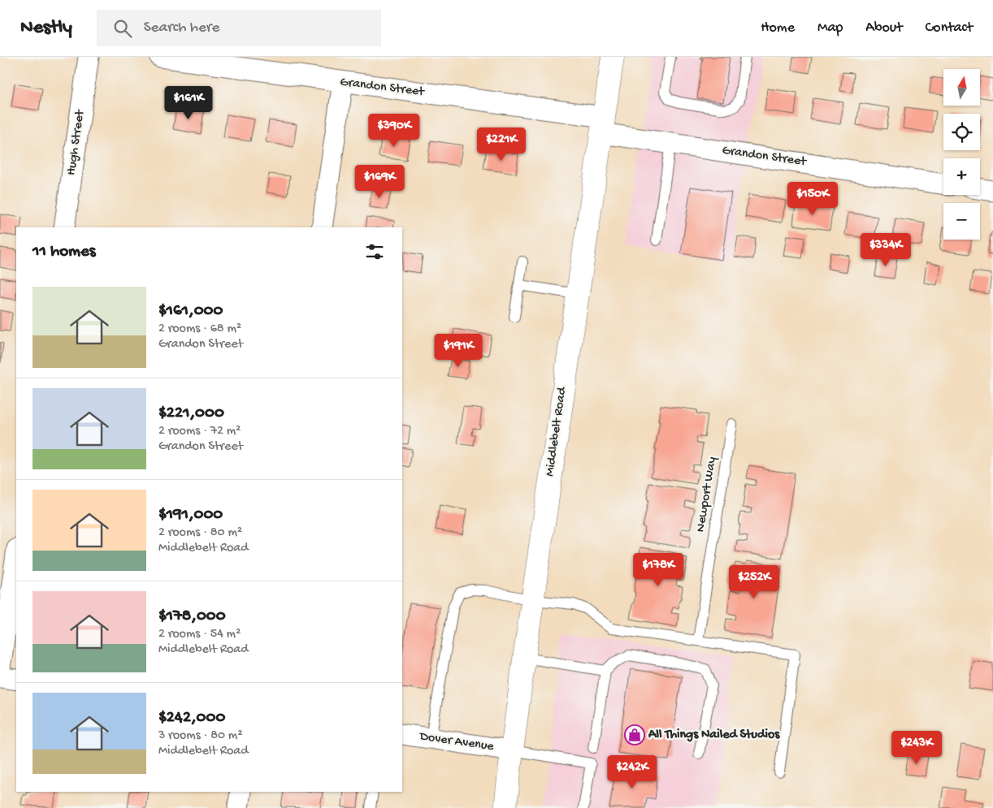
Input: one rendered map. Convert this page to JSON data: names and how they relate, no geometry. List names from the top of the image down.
{
  "streets": {
    "main road": ["Middlebelt Road"],
    "street": ["Grandon Street", "Hugh Street", "Dover Avenue"],
    "lane": ["Newport Way"]
  },
  "crossings": [
    ["Grandon Street", "Middlebelt Road"],
    ["Middlebelt Road", "Dover Avenue"]
  ],
  "places": {
    "shop": ["All Things Nailed Studios"]
  },
  "north": "top",
  "page": {
    "header": "Nestly",
    "search": "Search here",
    "nav": [
      "Home",
      "Map",
      "About",
      "Contact"
    ],
    "map_buttons": ["+", "−"],
    "price": [
      "$161K",
      "$390K",
      "$221K",
      "$169K",
      "$150K",
      "$334K",
      "$191K",
      "$178K",
      "$252K",
      "$243K",
      "$242K"
    ],
    "heading": "11 homes",
    "list": [
      {
        "name": "$161,000",
        "note": "2 rooms · 68 m² · Grandon Street"
      },
      {
        "name": "$221,000",
        "note": "2 rooms · 72 m² · Grandon Street"
      },
      {
        "name": "$191,000",
        "note": "2 rooms · 80 m² · Middlebelt Road"
      },
      {
        "name": "$178,000",
        "note": "2 rooms · 54 m² · Middlebelt Road"
      },
      {
        "name": "$242,000",
        "note": "3 rooms · 80 m² · Middlebelt Road"
      }
    ]
  }
}
